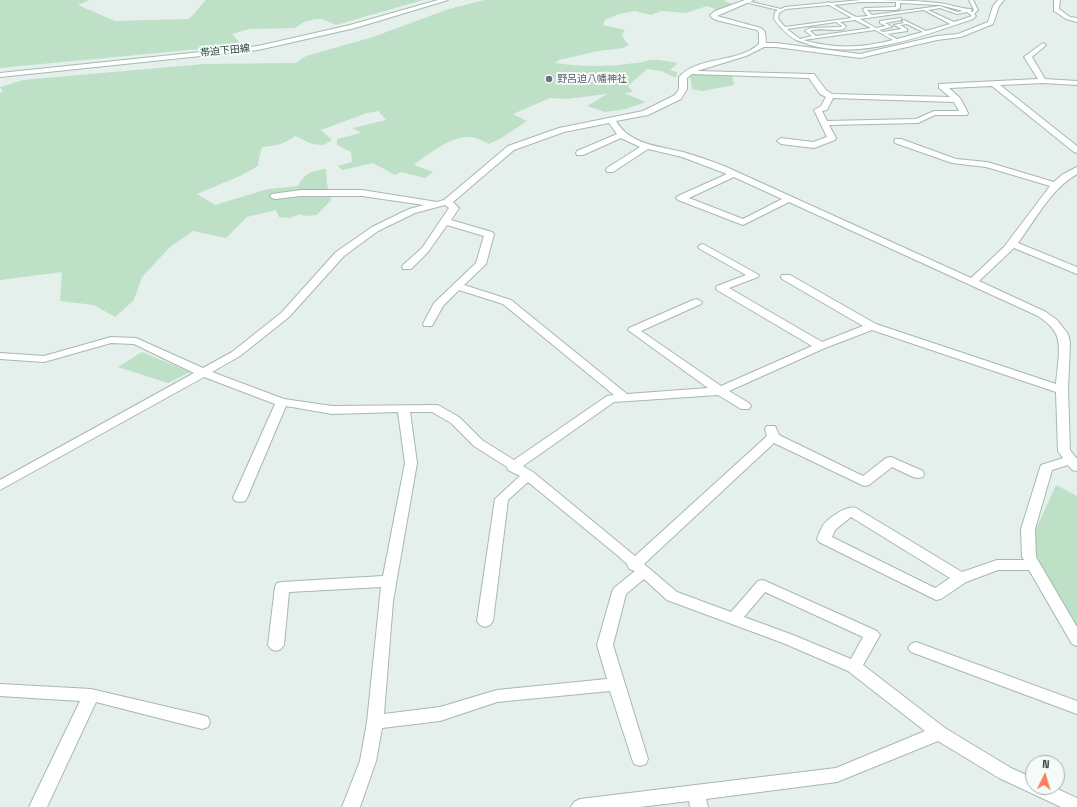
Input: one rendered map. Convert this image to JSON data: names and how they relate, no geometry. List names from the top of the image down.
{
  "streets": {
    "street": ["帯迫下田線"]
  },
  "places": ["野呂迫八幡神社"],
  "north": "top"
}
